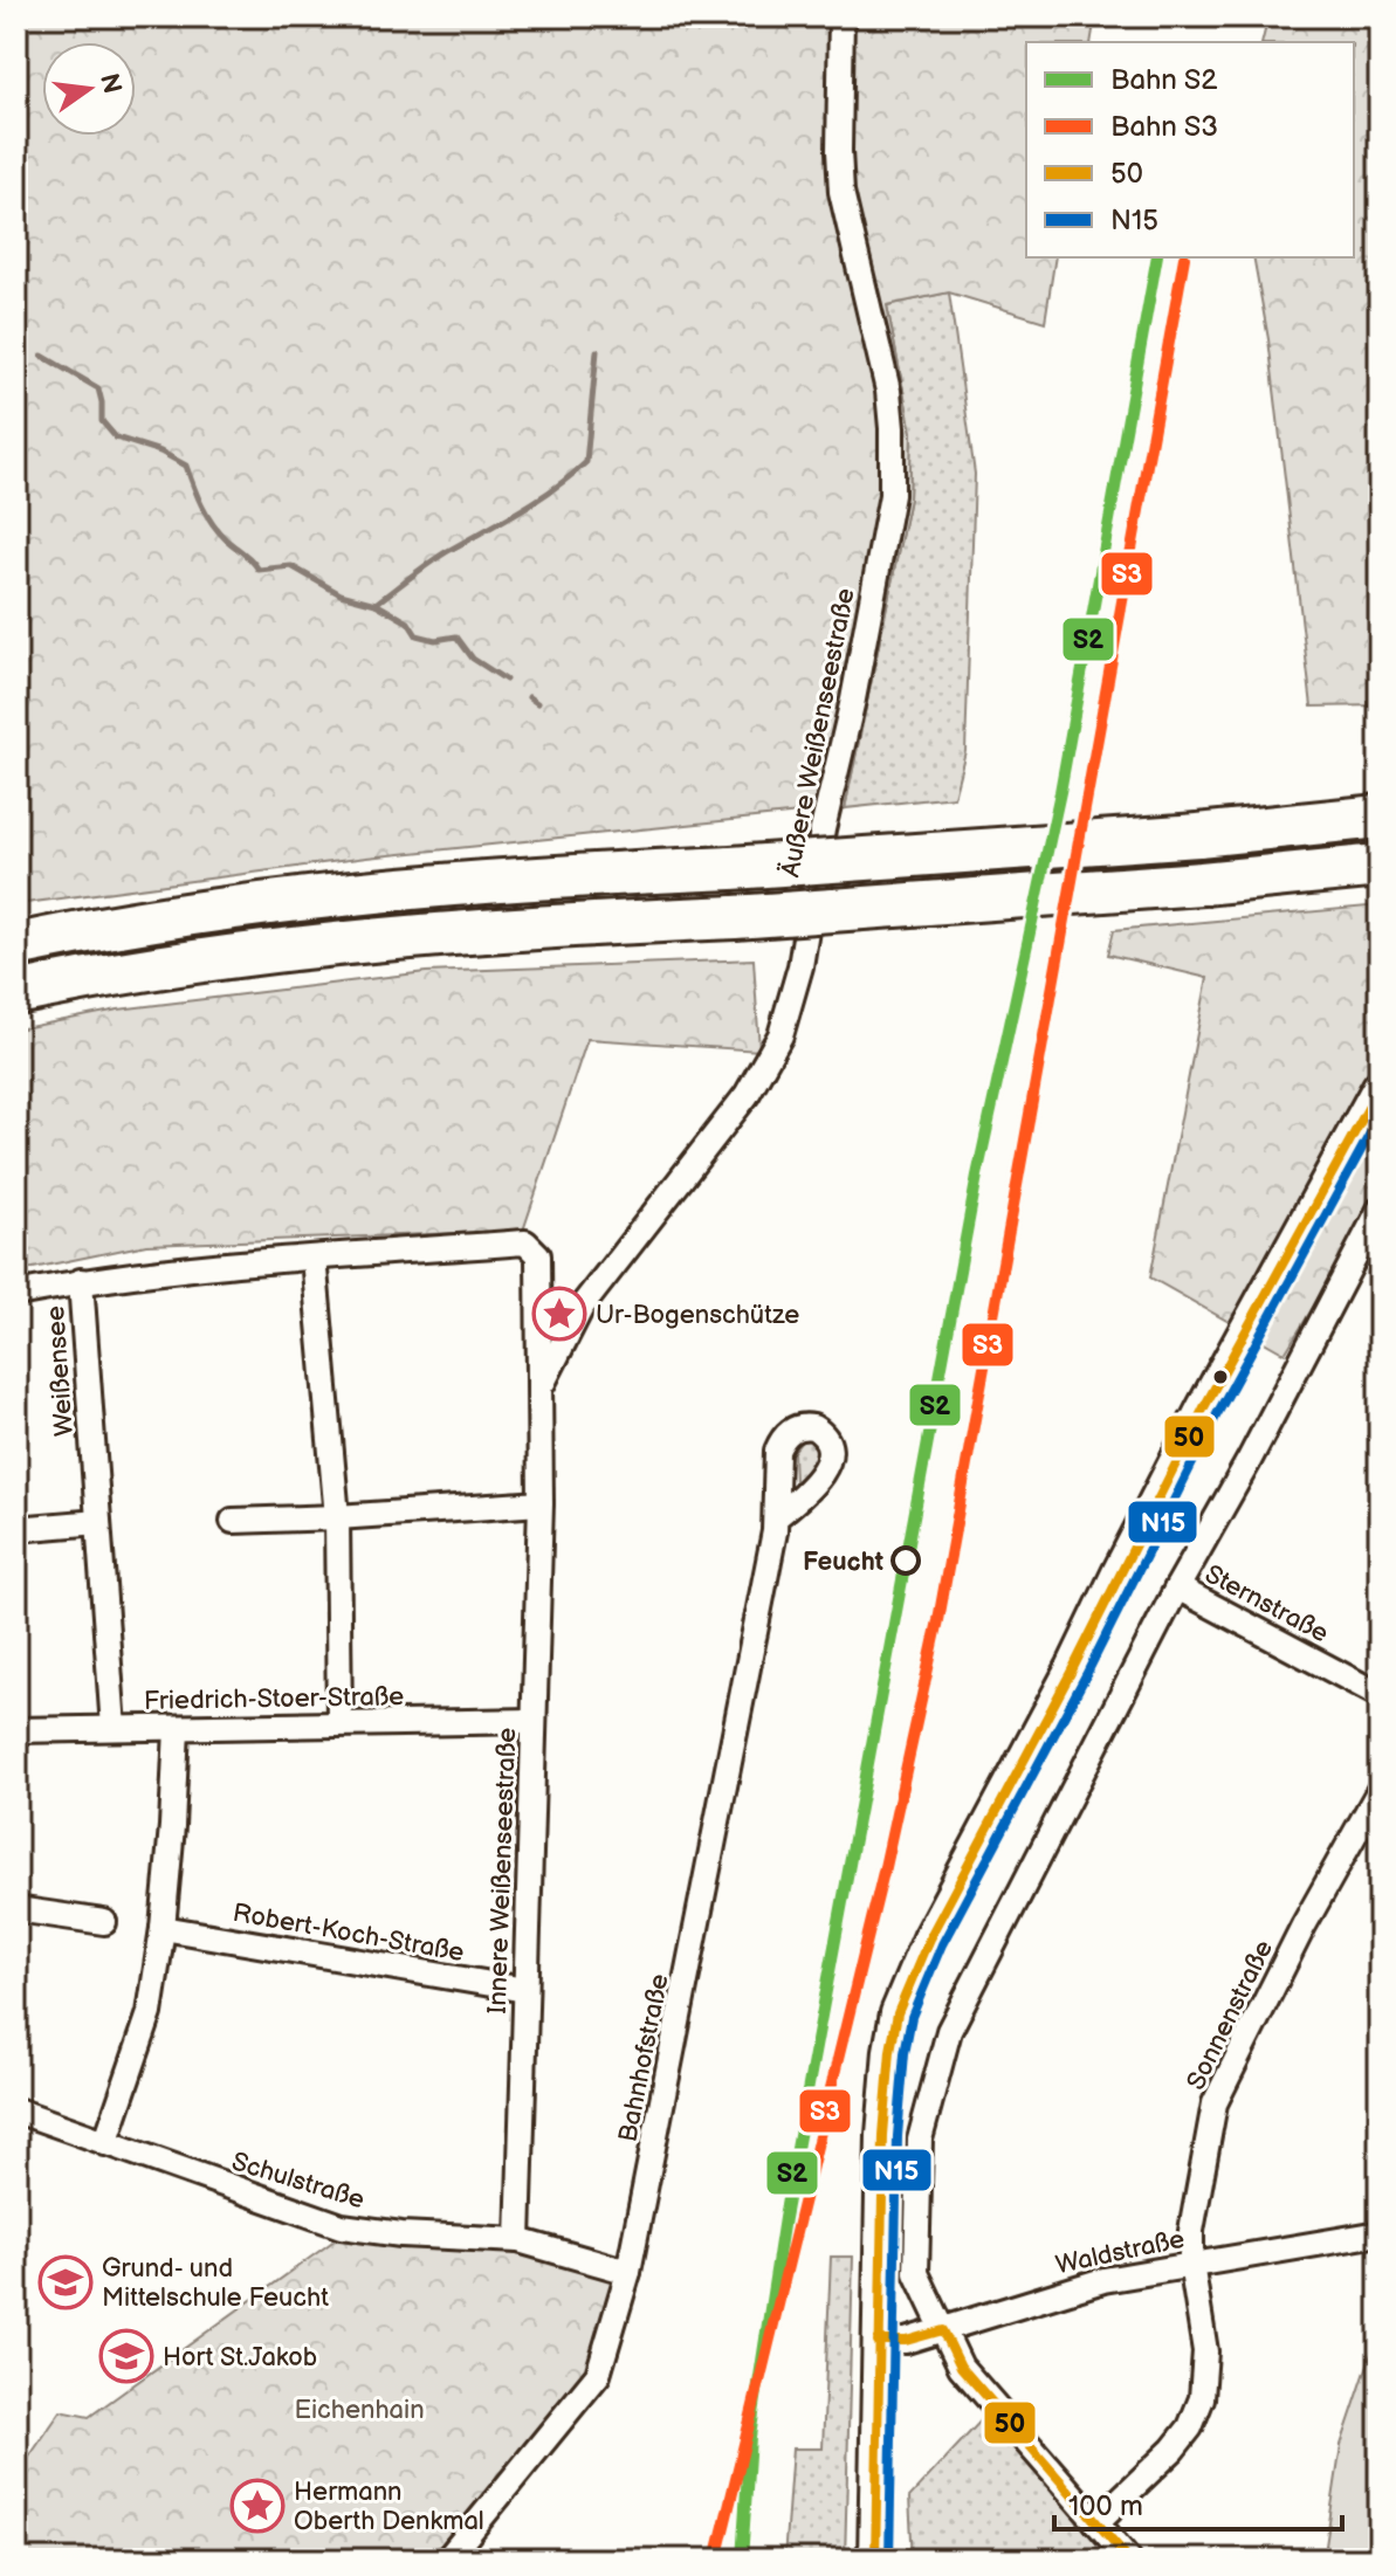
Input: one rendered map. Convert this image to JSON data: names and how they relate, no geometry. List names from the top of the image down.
{
  "streets": {
    "street": [
      "Äußere Weißenseestraße",
      "Weißensee",
      "Sternstraße",
      "Friedrich-Stoer-Straße",
      "Innere Weißenseestraße",
      "Robert-Koch-Straße",
      "Sonnenstraße",
      "Bahnhofstraße",
      "Schulstraße",
      "Waldstraße"
    ]
  },
  "crossings": [
    ["Äußere Weißenseestraße", "Innere Weißenseestraße"],
    ["Weißensee", "Friedrich-Stoer-Straße"],
    ["Weißensee", "Innere Weißenseestraße"],
    ["Friedrich-Stoer-Straße", "Innere Weißenseestraße"],
    ["Innere Weißenseestraße", "Robert-Koch-Straße"],
    ["Innere Weißenseestraße", "Schulstraße"],
    ["Sonnenstraße", "Waldstraße"],
    ["Bahnhofstraße", "Schulstraße"]
  ],
  "parks": ["Eichenhain"],
  "places": {
    "place": ["Ur-Bogenschütze", "Hermann Oberth Denkmal"],
    "other": ["Feucht"],
    "school or university": ["Grund- und Mittelschule Feucht", "Hort St.Jakob"]
  },
  "lines": [
    "rail line S2",
    "rail line S3",
    "transit line 50",
    "transit line N15"
  ],
  "legend": [
    "Bahn S2",
    "Bahn S3",
    "50",
    "N15"
  ],
  "scale_bar": "100 m",
  "north": "right"
}
